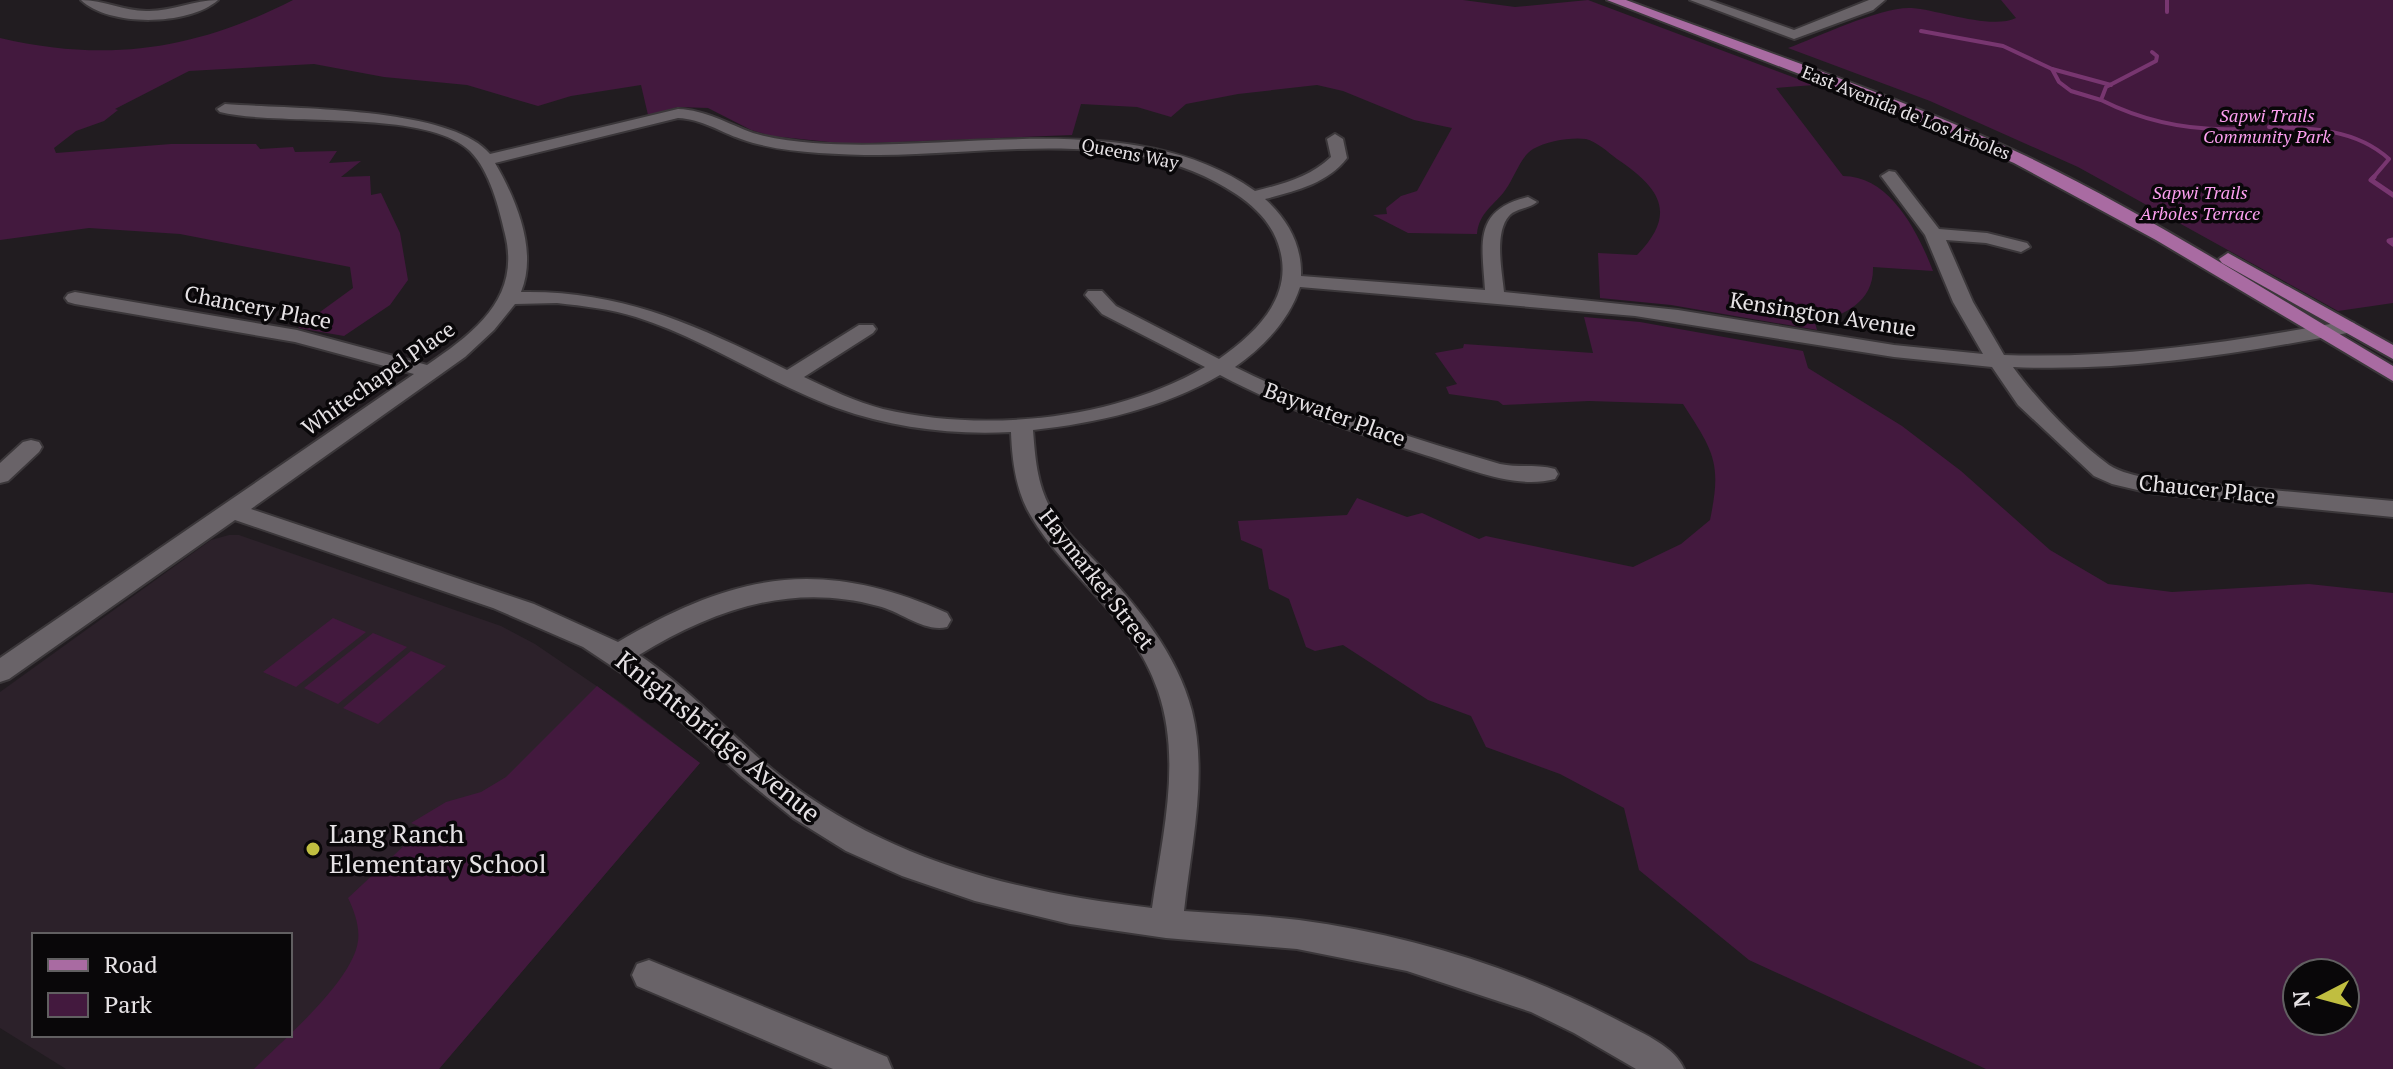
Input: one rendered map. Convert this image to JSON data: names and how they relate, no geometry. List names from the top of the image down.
{
  "streets": {
    "main road": ["East Avenida de Los Arboles"],
    "street": [
      "Queens Way",
      "Chancery Place",
      "Kensington Avenue",
      "Whitechapel Place",
      "Baywater Place",
      "Chaucer Place",
      "Haymarket Street",
      "Knightsbridge Avenue"
    ]
  },
  "crossings": [
    ["East Avenida de Los Arboles", "Kensington Avenue"],
    ["Queens Way", "Kensington Avenue"],
    ["Queens Way", "Whitechapel Place"],
    ["Chancery Place", "Whitechapel Place"],
    ["Kensington Avenue", "Chaucer Place"],
    ["Whitechapel Place", "Knightsbridge Avenue"],
    ["Haymarket Street", "Knightsbridge Avenue"]
  ],
  "parks": ["Sapwi Trails Community Park", "Sapwi Trails Arboles Terrace"],
  "places": ["Lang Ranch Elementary School"],
  "legend": ["Road", "Park"],
  "north": "left"
}
